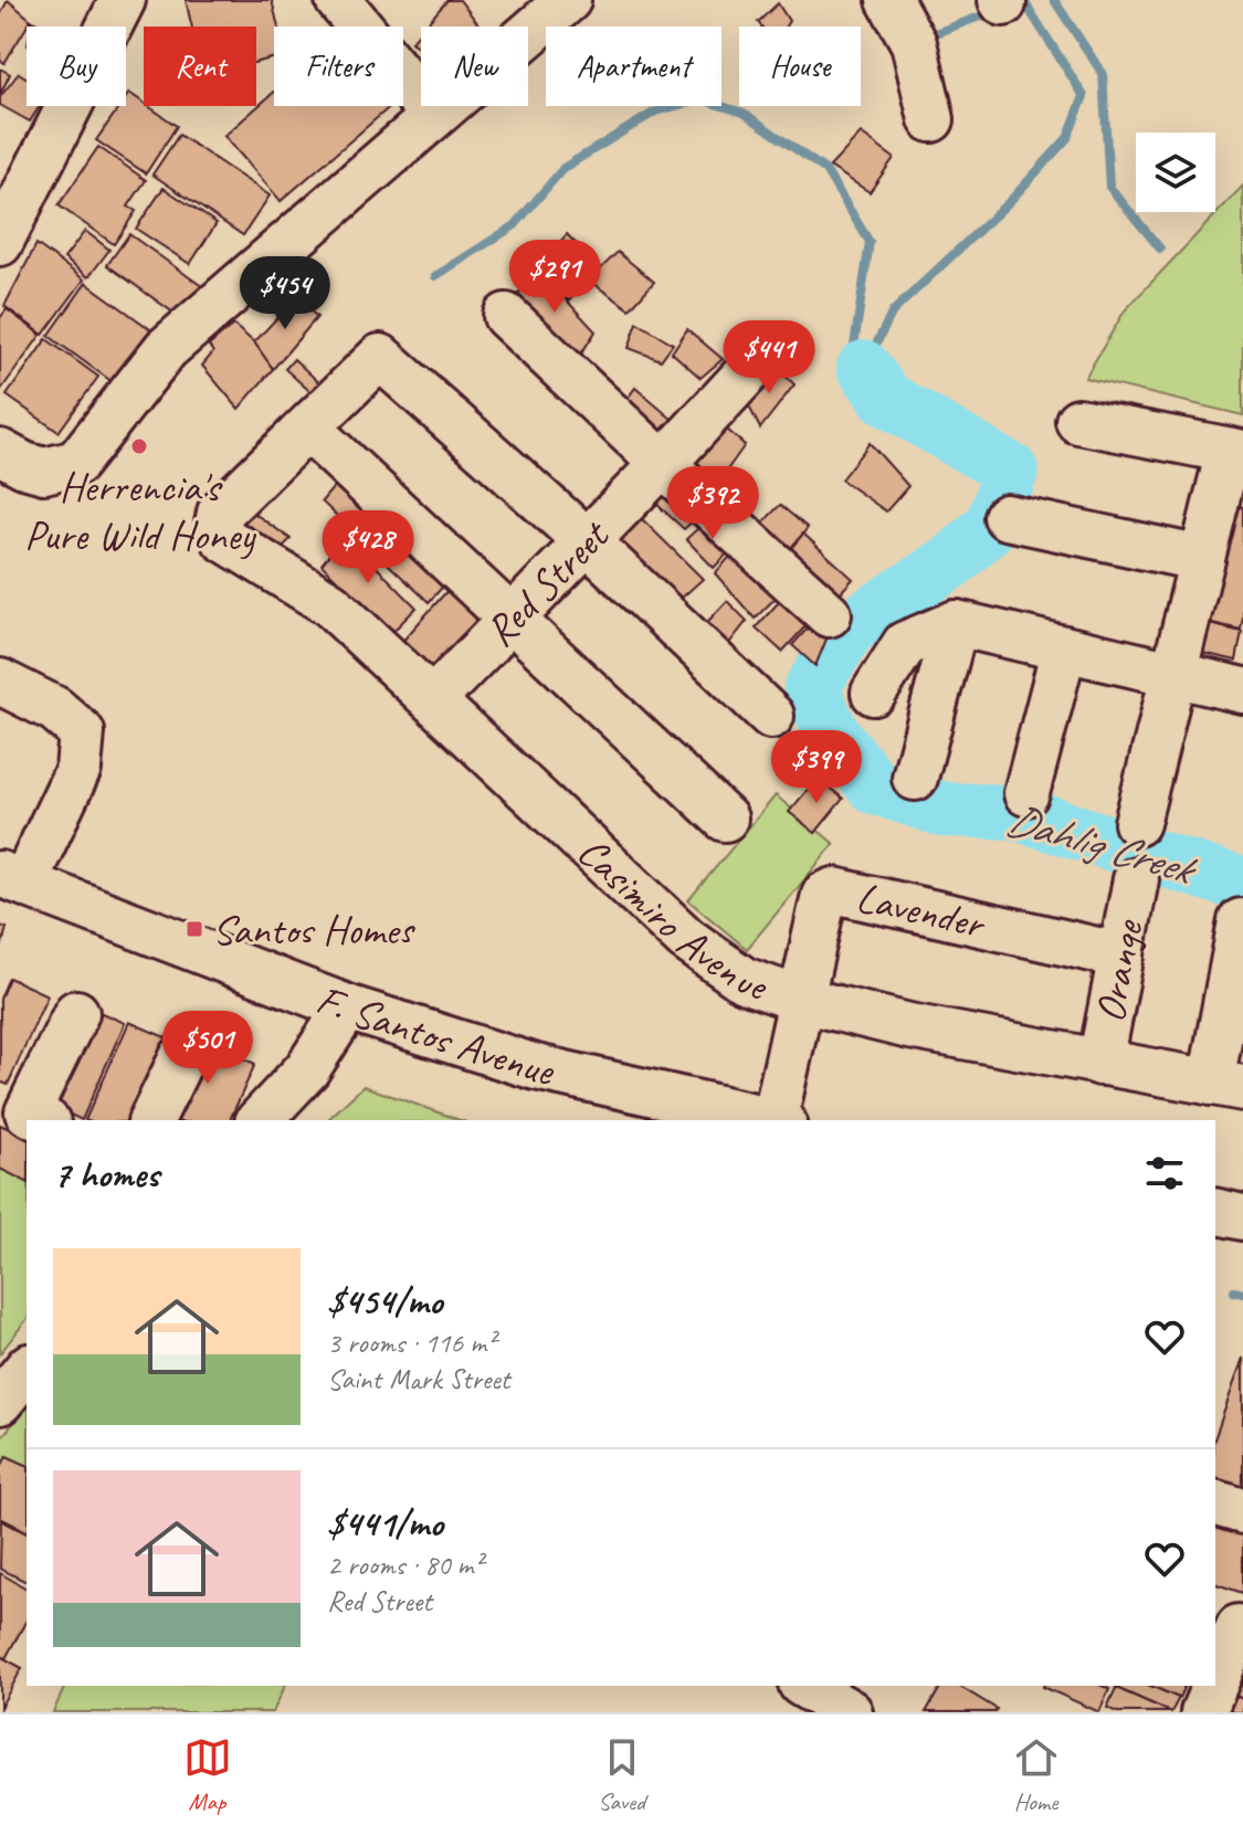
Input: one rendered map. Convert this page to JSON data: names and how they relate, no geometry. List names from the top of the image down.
{
  "streets": {
    "street": [
      "Red Street",
      "Lavender",
      "Casimiro Avenue",
      "Orange",
      "F. Santos Avenue"
    ]
  },
  "crossings": [
    ["Red Street", "Casimiro Avenue"],
    ["Lavender", "Casimiro Avenue"],
    ["Lavender", "Orange"],
    ["Casimiro Avenue", "Orange"]
  ],
  "water": ["Dahlig Creek"],
  "places": {
    "other": ["Herrencia's Pure Wild Honey"],
    "transit": ["Santos Homes"]
  },
  "page": {
    "chip": [
      "Buy",
      "Rent",
      "Filters",
      "New",
      "Apartment",
      "House"
    ],
    "price": [
      "$291",
      "$454",
      "$441",
      "$392",
      "$428",
      "$399",
      "$501"
    ],
    "heading": "7 homes",
    "list": [
      {
        "name": "$454/mo",
        "note": "3 rooms · 116 m² · Saint Mark Street"
      },
      {
        "name": "$441/mo",
        "note": "2 rooms · 80 m² · Red Street"
      }
    ],
    "tabs": ["Map", "Saved", "Home"]
  }
}
